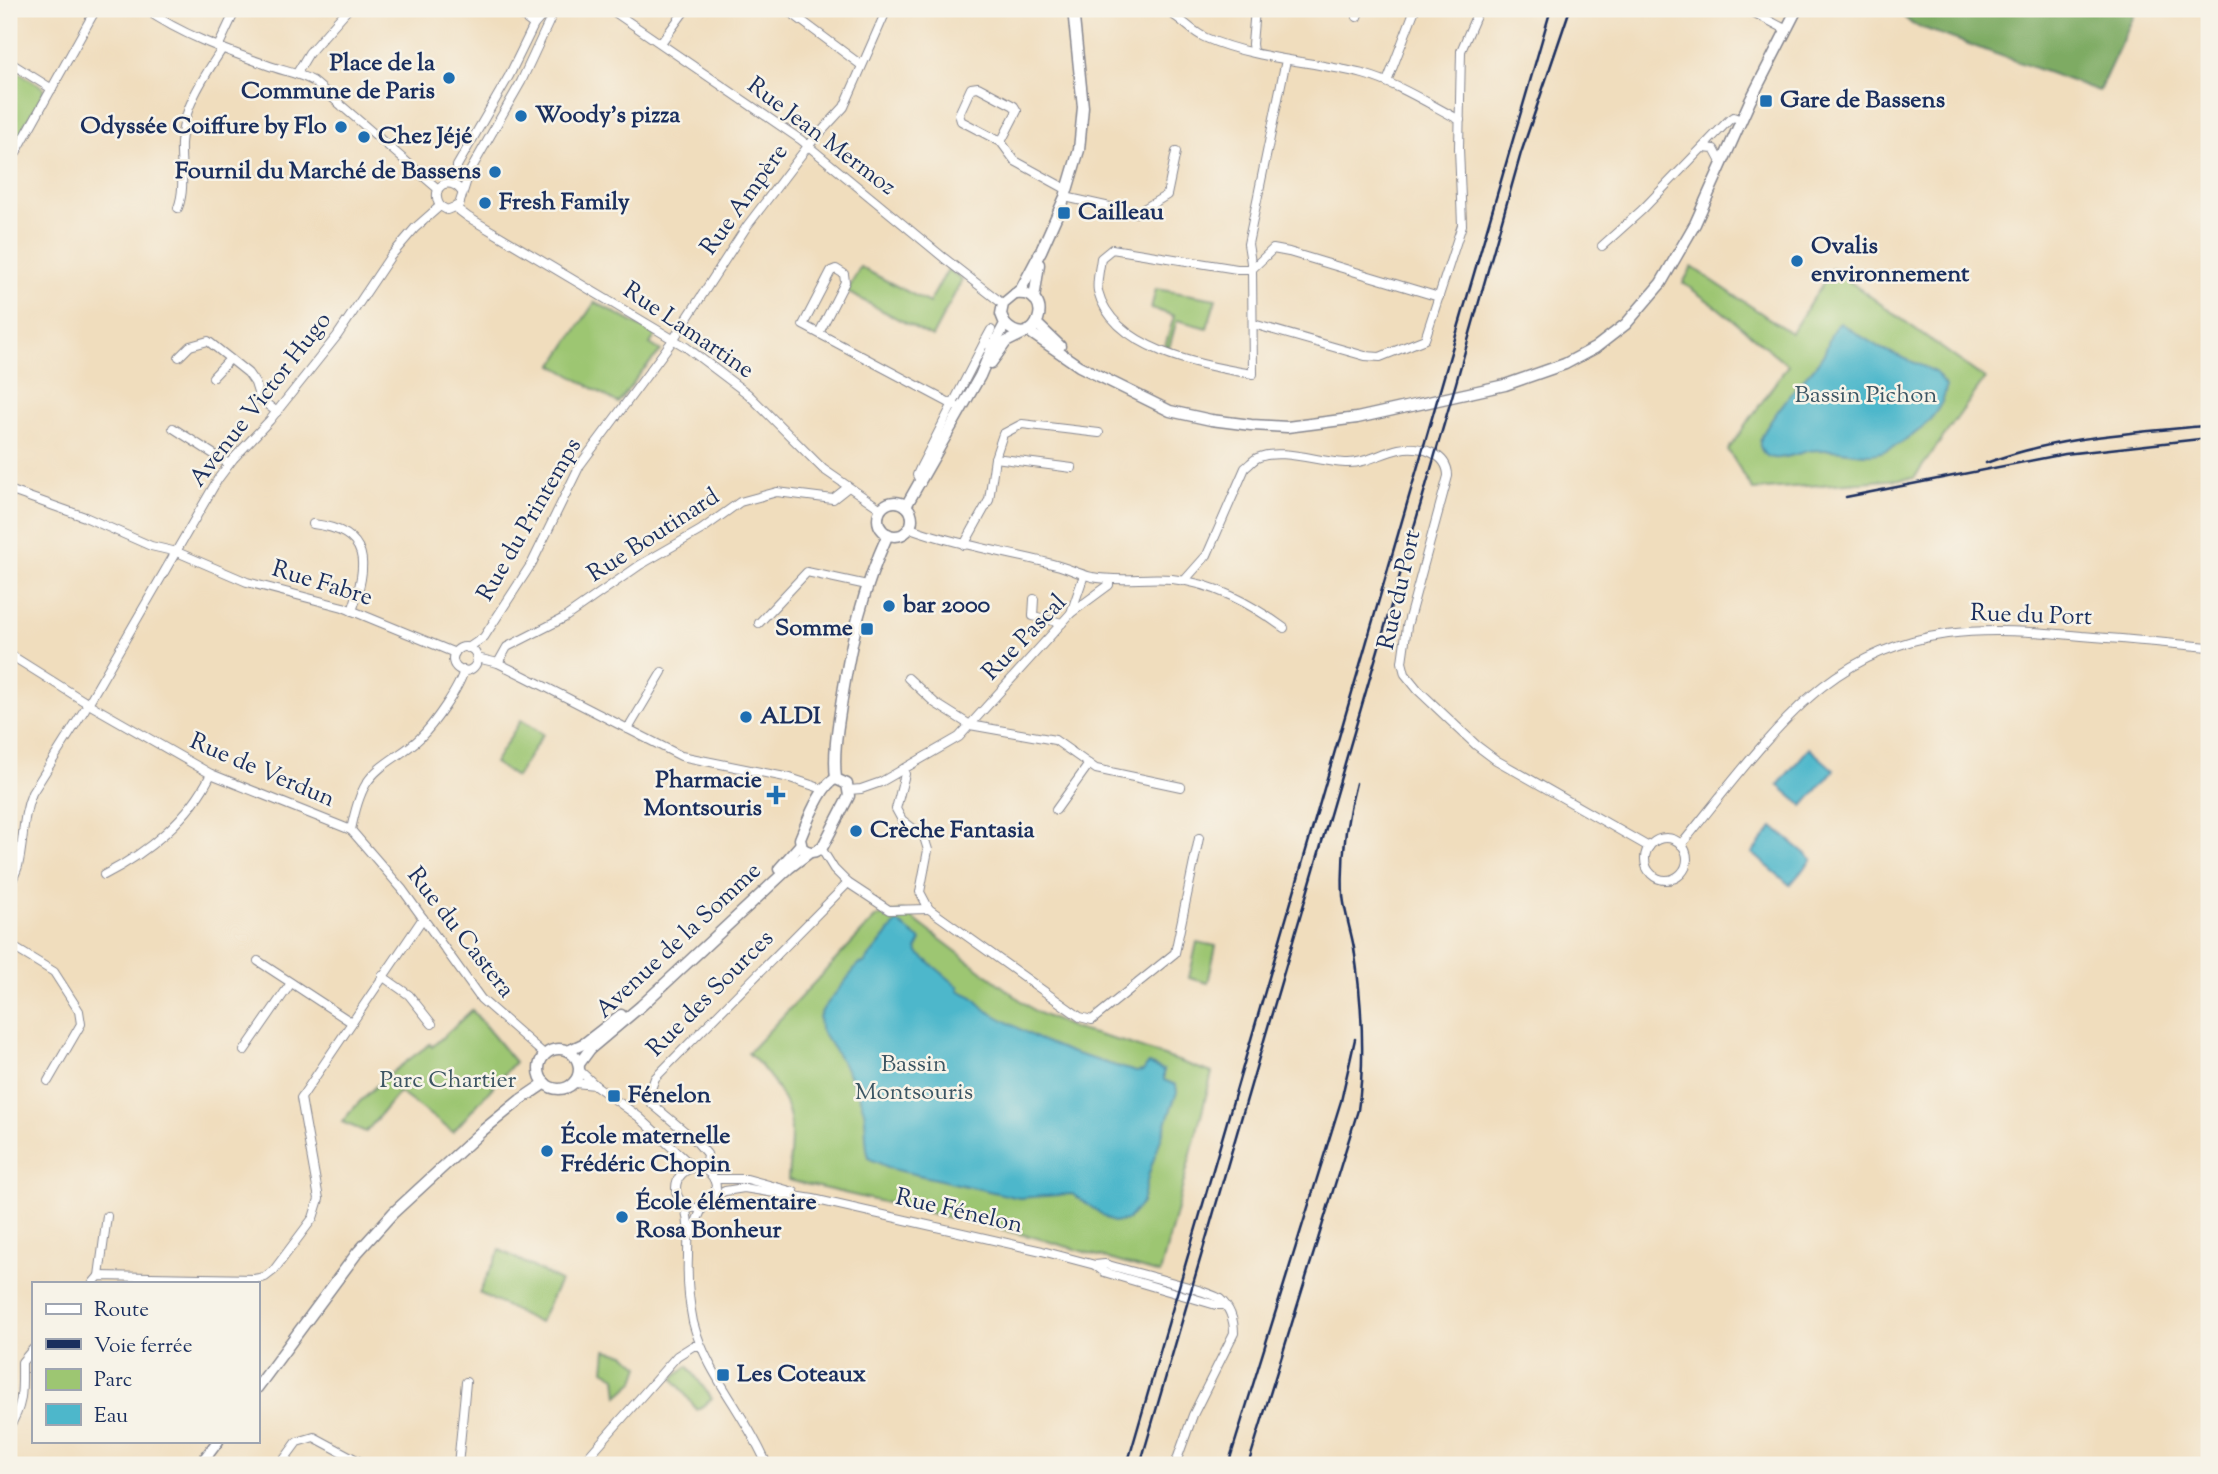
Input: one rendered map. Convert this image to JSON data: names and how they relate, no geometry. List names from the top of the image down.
{
  "streets": {
    "street": [
      "Rue Jean Mermoz",
      "Rue Ampère",
      "Rue Lamartine",
      "Avenue Victor Hugo",
      "Rue du Printemps",
      "Rue Boutinard",
      "Rue Fabre",
      "Rue du Port",
      "Rue Pascal",
      "Rue de Verdun",
      "Rue du Castera",
      "Avenue de la Somme",
      "Rue des Sources",
      "Rue Fénelon"
    ]
  },
  "crossings": [
    ["Rue Jean Mermoz", "Rue Ampère"],
    ["Rue Ampère", "Rue Lamartine"],
    ["Rue Ampère", "Rue du Printemps"],
    ["Rue Lamartine", "Avenue Victor Hugo"],
    ["Rue Lamartine", "Rue du Printemps"],
    ["Rue Lamartine", "Rue Boutinard"],
    ["Avenue Victor Hugo", "Rue Fabre"],
    ["Avenue Victor Hugo", "Rue de Verdun"],
    ["Rue du Printemps", "Rue Fabre"],
    ["Rue de Verdun", "Rue du Castera"],
    ["Rue du Castera", "Avenue de la Somme"],
    ["Rue des Sources", "Rue Fénelon"]
  ],
  "parks": ["Bassin Pichon", "Bassin Montsouris", "Parc Chartier"],
  "places": {
    "other": [
      "Place de la Commune de Paris",
      "Woody's pizza",
      "Odyssée Coiffure by Flo",
      "Chez Jéjé",
      "Fournil du Marché de Bassens",
      "Fresh Family",
      "Ovalis environnement",
      "bar 2000",
      "ALDI",
      "Crèche Fantasia",
      "École maternelle Frédéric Chopin",
      "École élémentaire Rosa Bonheur"
    ],
    "transit": [
      "Gare de Bassens",
      "Cailleau",
      "Somme",
      "Fénelon",
      "Les Coteaux"
    ],
    "health": ["Pharmacie Montsouris"]
  },
  "legend": [
    "Route",
    "Voie ferrée",
    "Parc",
    "Eau"
  ]
}
